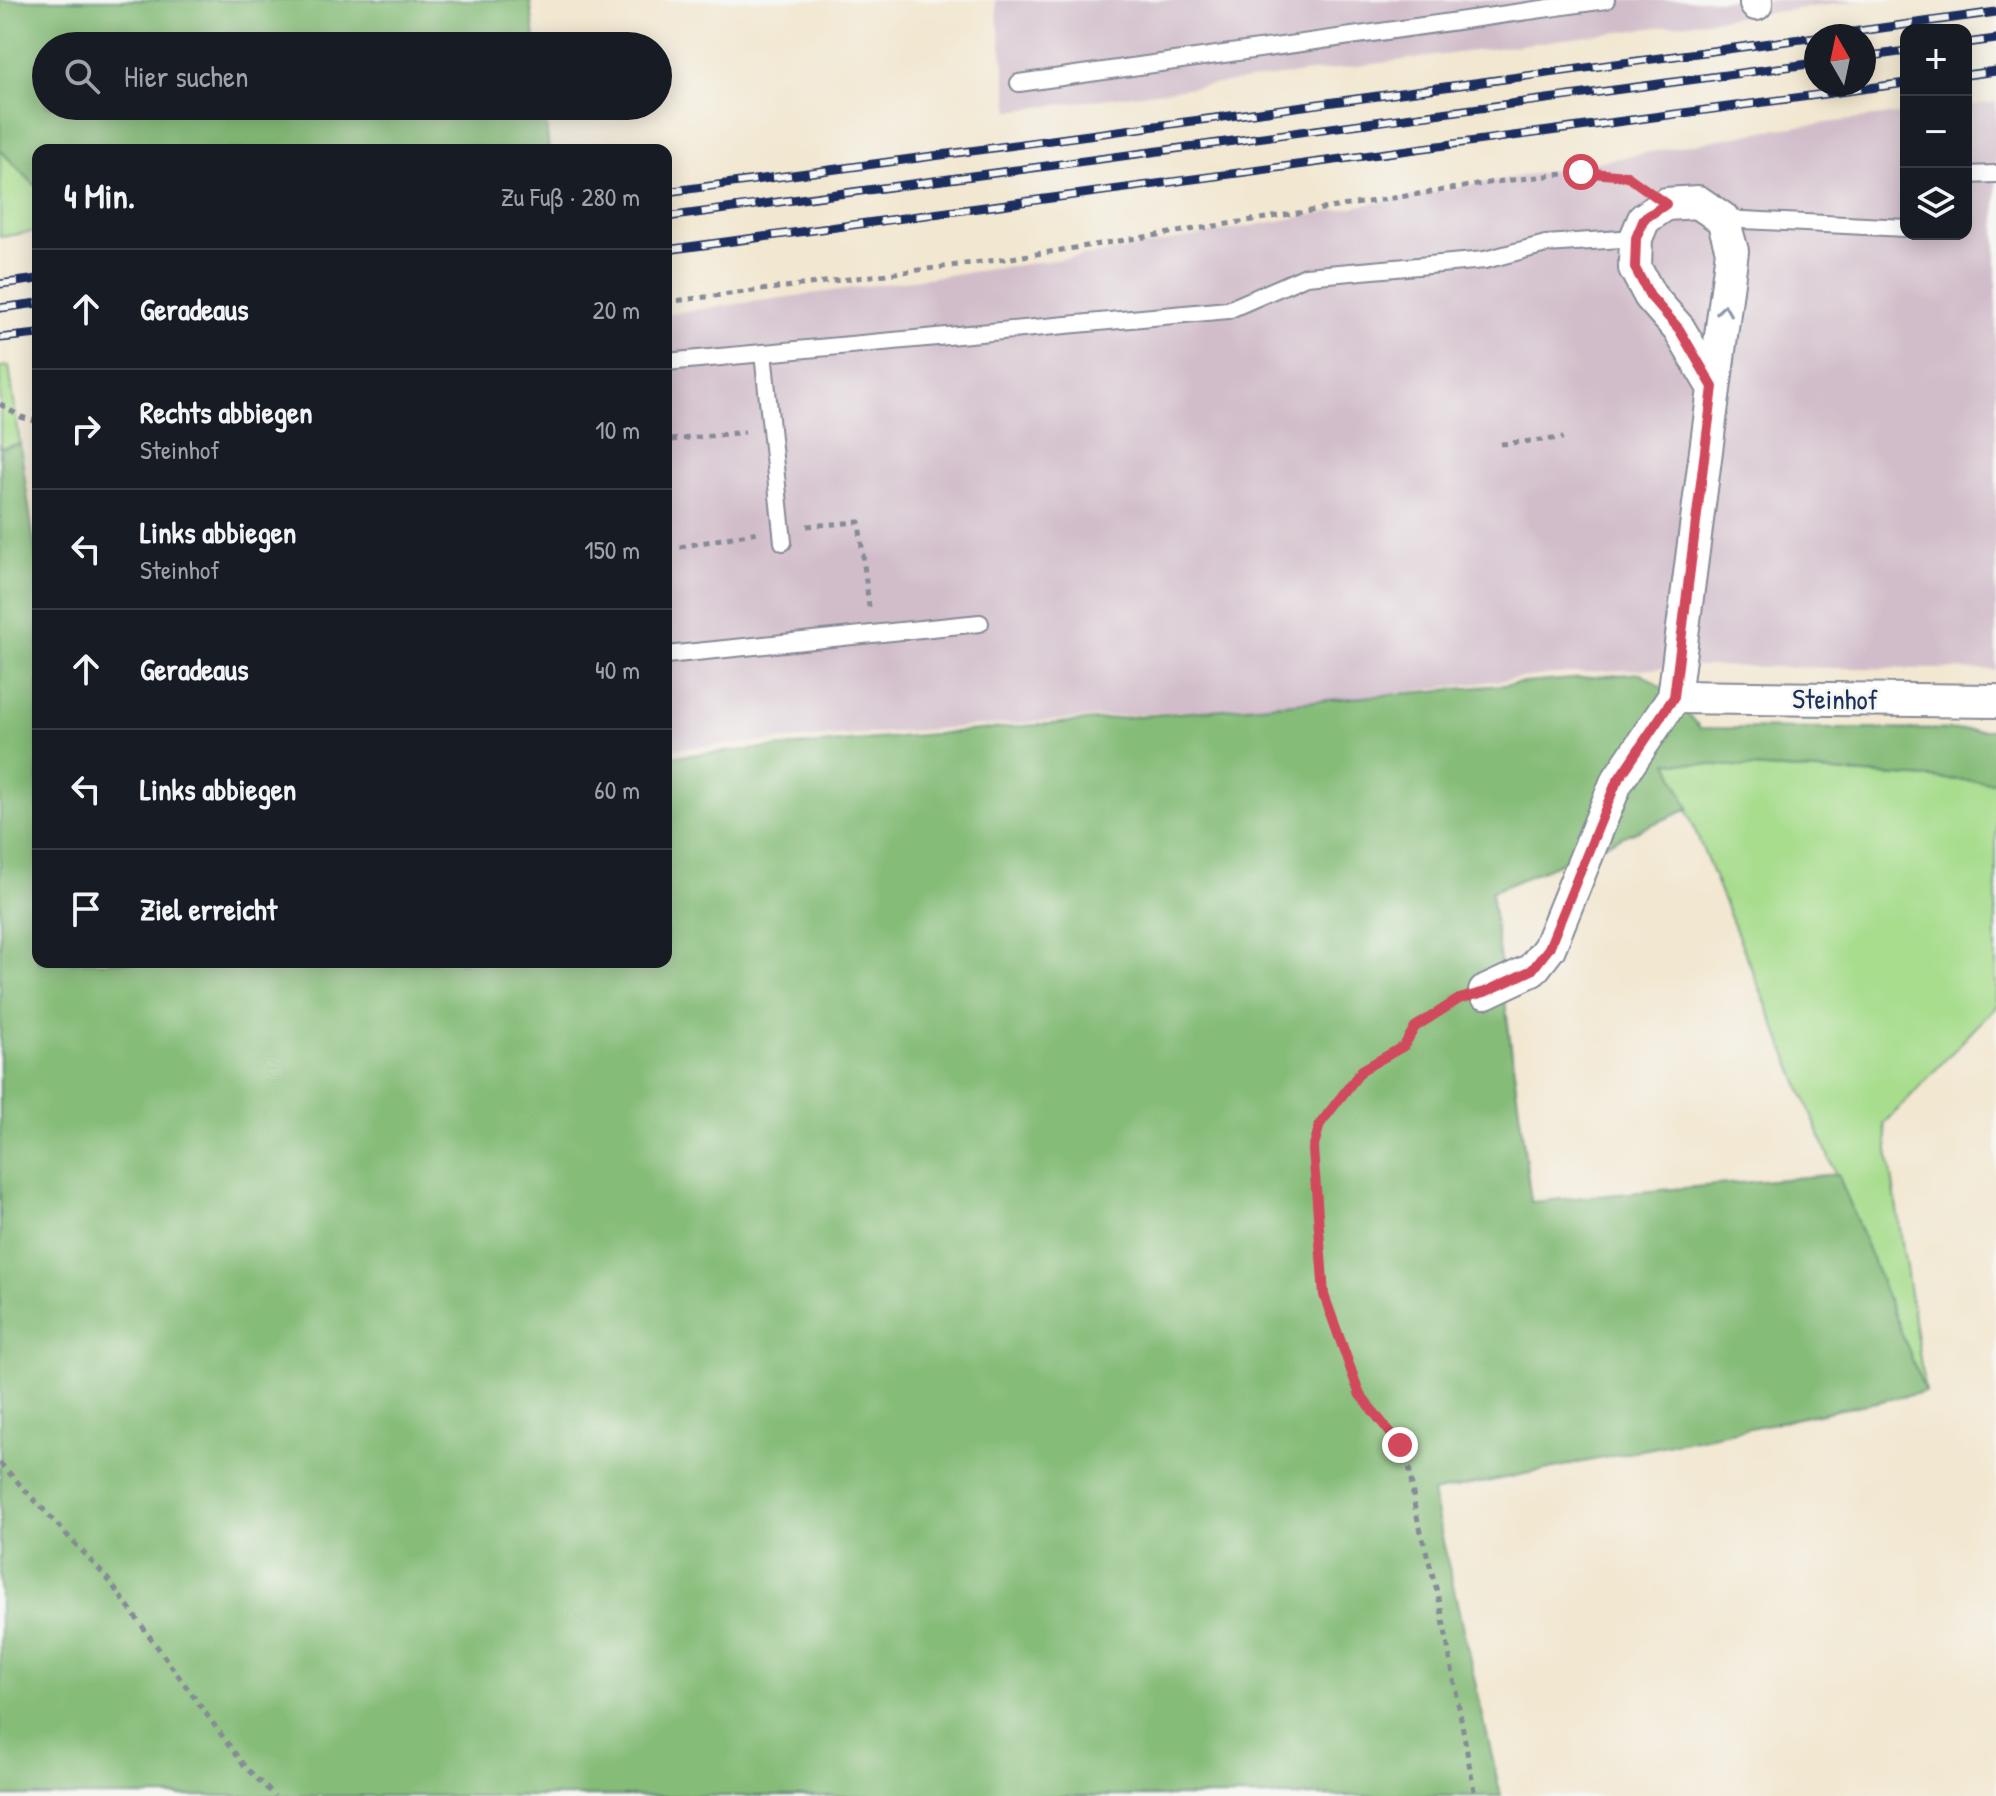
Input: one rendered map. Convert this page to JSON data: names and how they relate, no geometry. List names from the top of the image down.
{
  "streets": {
    "street": ["Steinhof"]
  },
  "north": "top",
  "page": {
    "map_buttons": ["+", "−"],
    "search": "Hier suchen",
    "heading": ["4 Min.", "Zu Fuß · 280 m"],
    "list": [
      ["Geradeaus", "20 m"],
      ["Rechts abbiegen", "Steinhof", "10 m"],
      ["Links abbiegen", "Steinhof", "150 m"],
      ["Geradeaus", "40 m"],
      ["Links abbiegen", "60 m"],
      "Ziel erreicht"
    ]
  }
}
